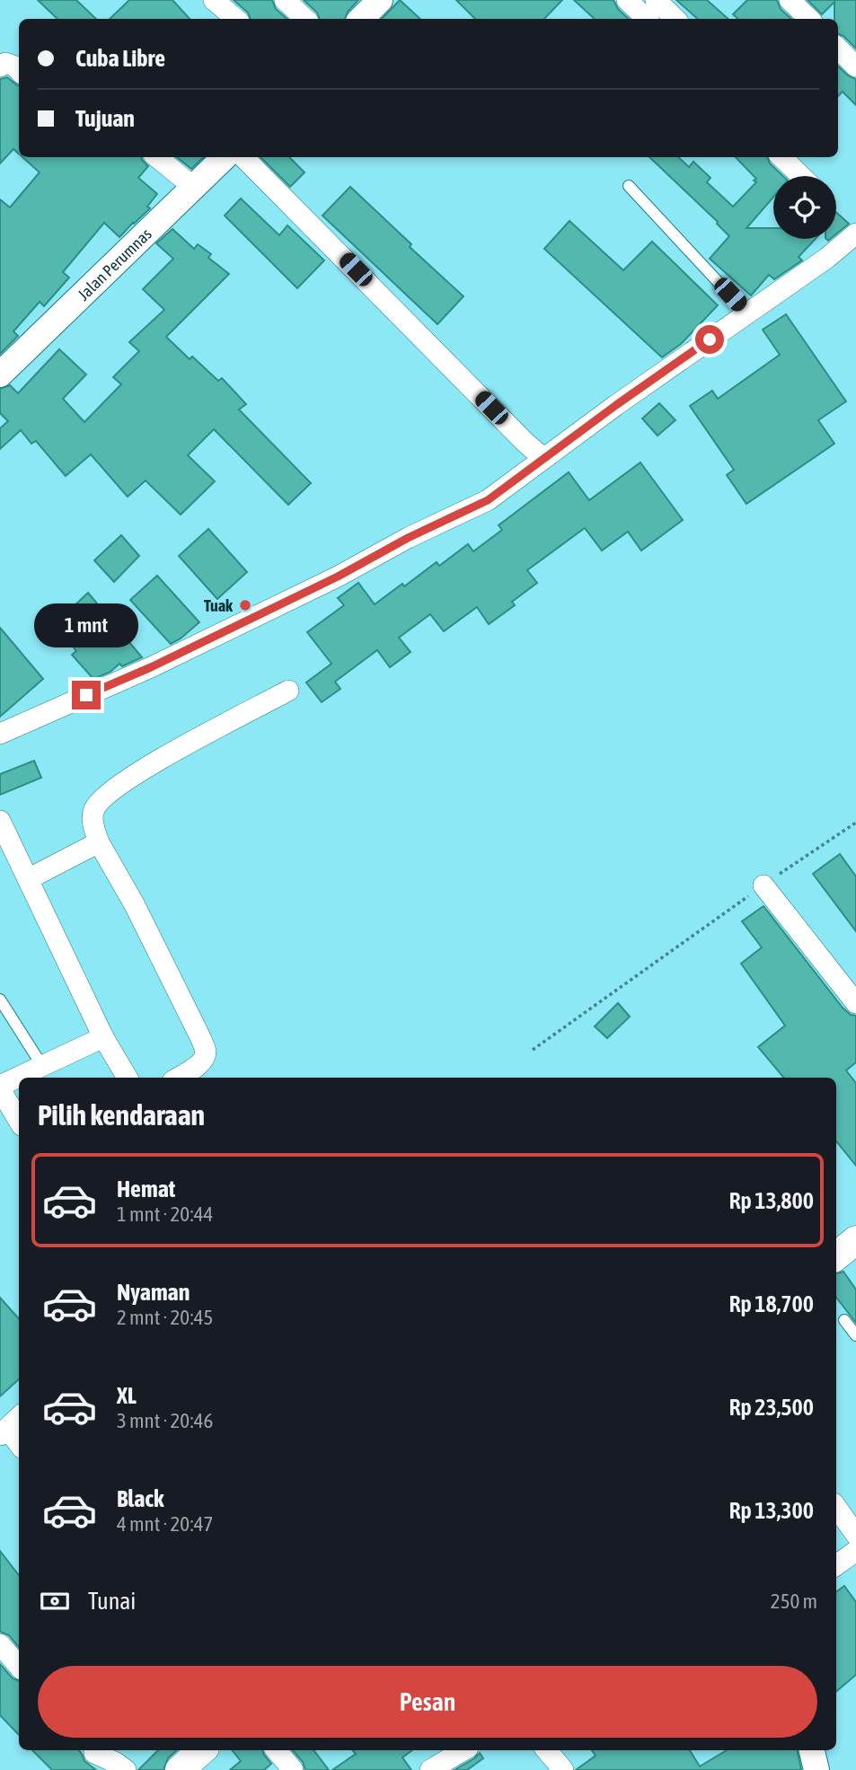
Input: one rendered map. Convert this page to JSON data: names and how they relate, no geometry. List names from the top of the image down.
{
  "streets": {
    "street": ["Jalan Perumnas"]
  },
  "places": ["Tuak"],
  "page": {
    "banner": ["Cuba Libre", "Tujuan"],
    "bubble": "1 mnt",
    "heading": "Pilih kendaraan",
    "list": [
      {
        "name": "Hemat",
        "note": "1 mnt · 20:44",
        "value": "Rp 13,800"
      },
      {
        "name": "Nyaman",
        "note": "2 mnt · 20:45",
        "value": "Rp 18,700"
      },
      {
        "name": "XL",
        "note": "3 mnt · 20:46",
        "value": "Rp 23,500"
      },
      {
        "name": "Black",
        "note": "4 mnt · 20:47",
        "value": "Rp 13,300"
      }
    ],
    "pay": ["Tunai", "250 m"],
    "buttons": "Pesan"
  }
}
